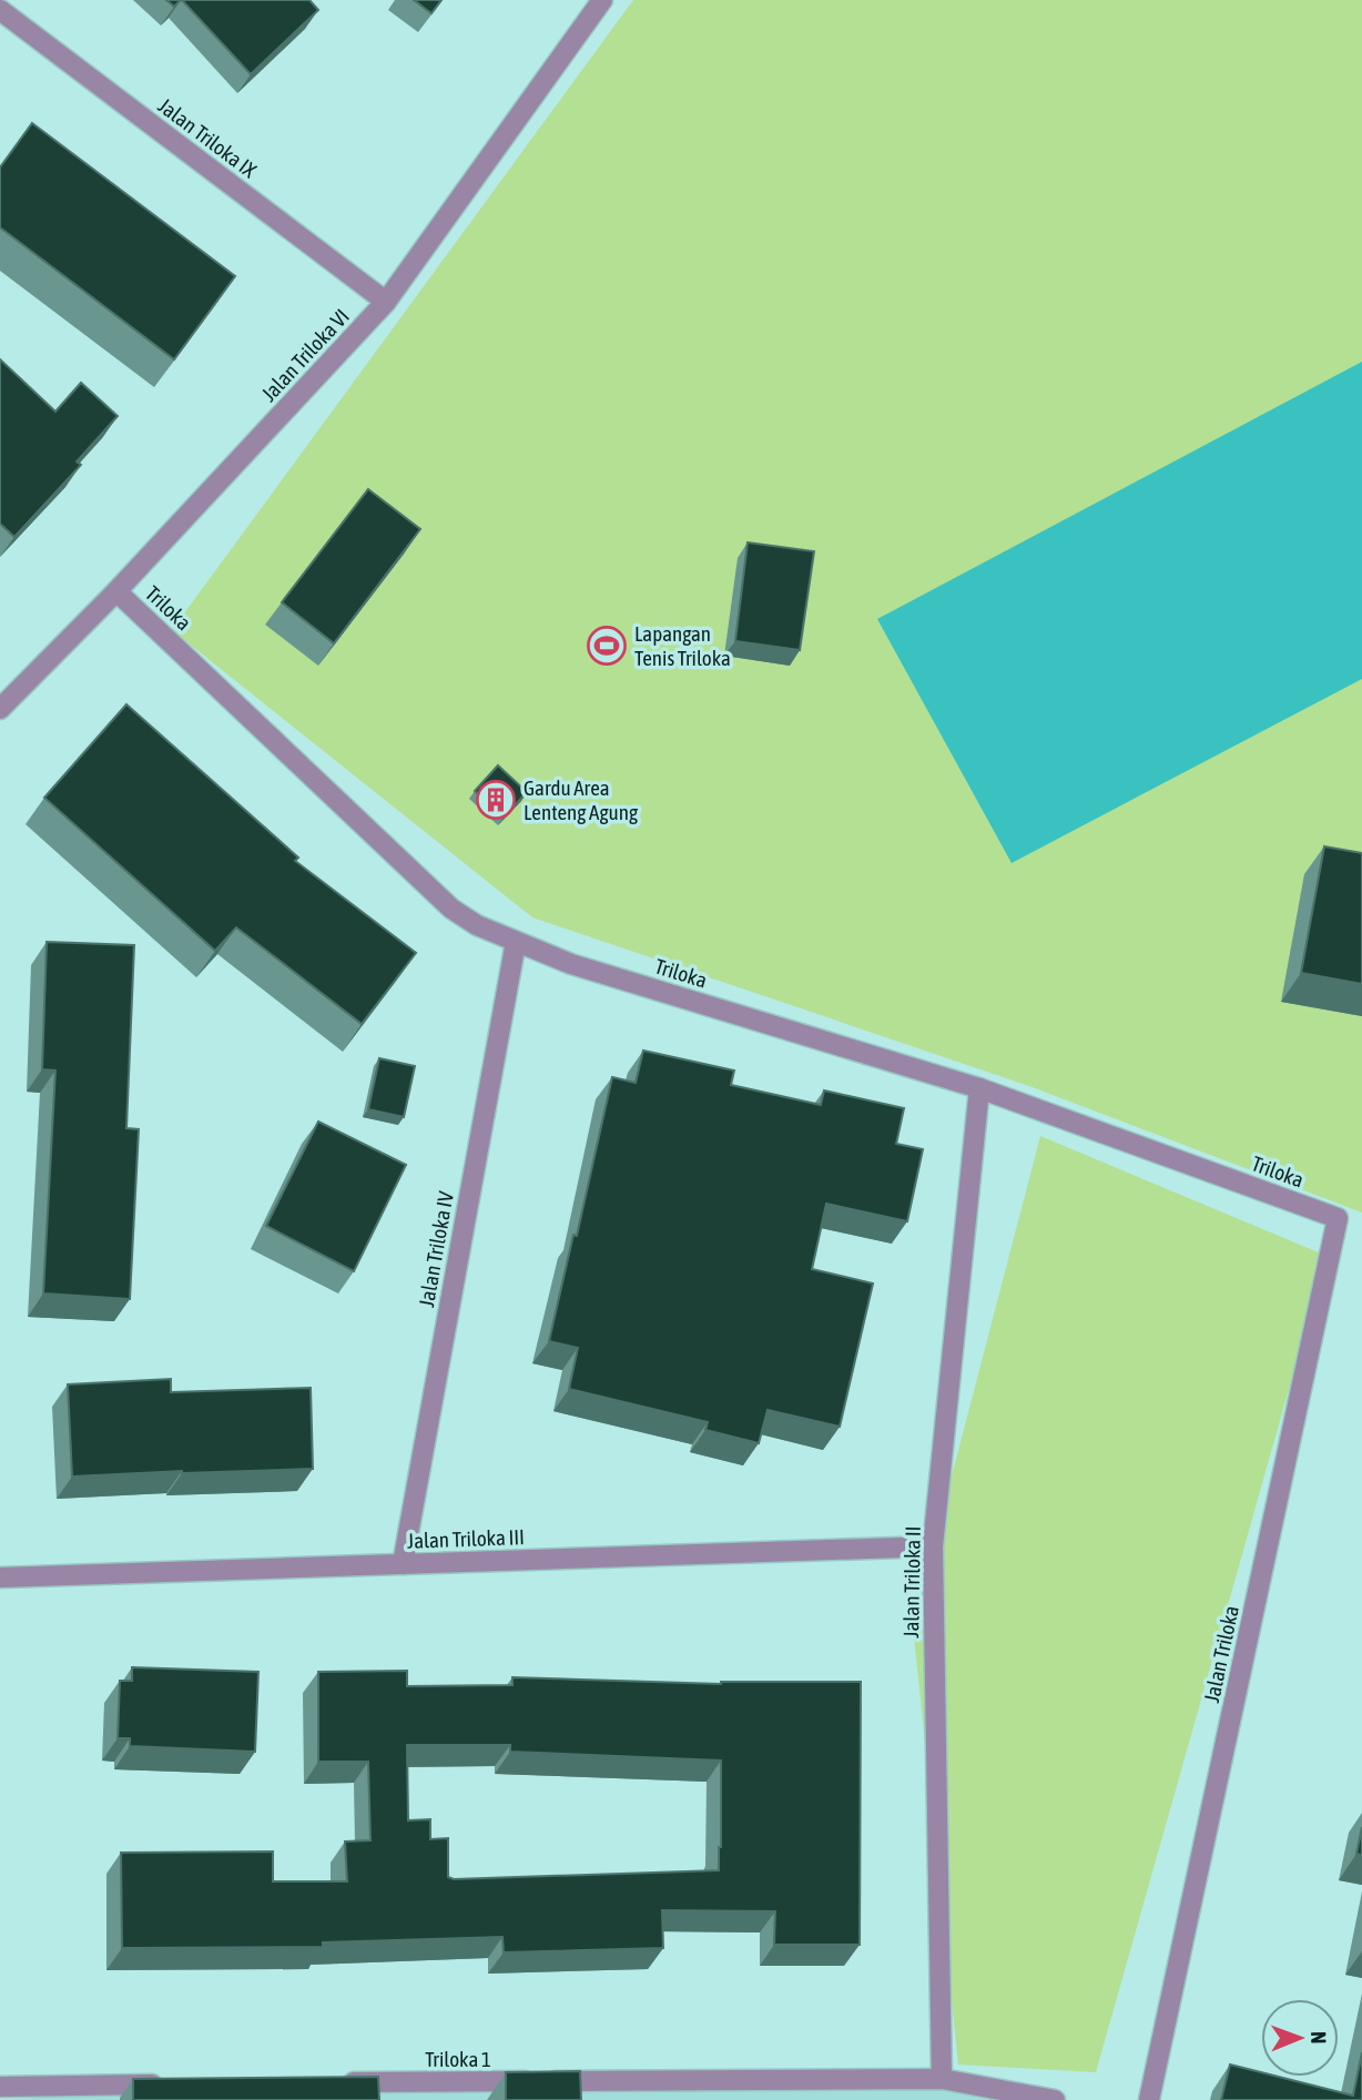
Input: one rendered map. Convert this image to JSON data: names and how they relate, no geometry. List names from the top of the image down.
{
  "streets": {
    "street": [
      "Jalan Triloka IX",
      "Jalan Triloka VI",
      "Triloka",
      "Jalan Triloka IV",
      "Jalan Triloka III",
      "Jalan Triloka II",
      "Jalan Triloka",
      "Triloka 1"
    ]
  },
  "crossings": [
    ["Jalan Triloka IX", "Jalan Triloka VI"],
    ["Jalan Triloka VI", "Triloka"],
    ["Triloka", "Jalan Triloka IV"],
    ["Triloka", "Jalan Triloka II"],
    ["Triloka", "Jalan Triloka"],
    ["Jalan Triloka IV", "Jalan Triloka III"],
    ["Jalan Triloka III", "Jalan Triloka II"],
    ["Jalan Triloka II", "Triloka 1"]
  ],
  "places": {
    "sports": ["Lapangan Tenis Triloka"],
    "building": ["Gardu Area Lenteng Agung"]
  },
  "north": "right"
}
